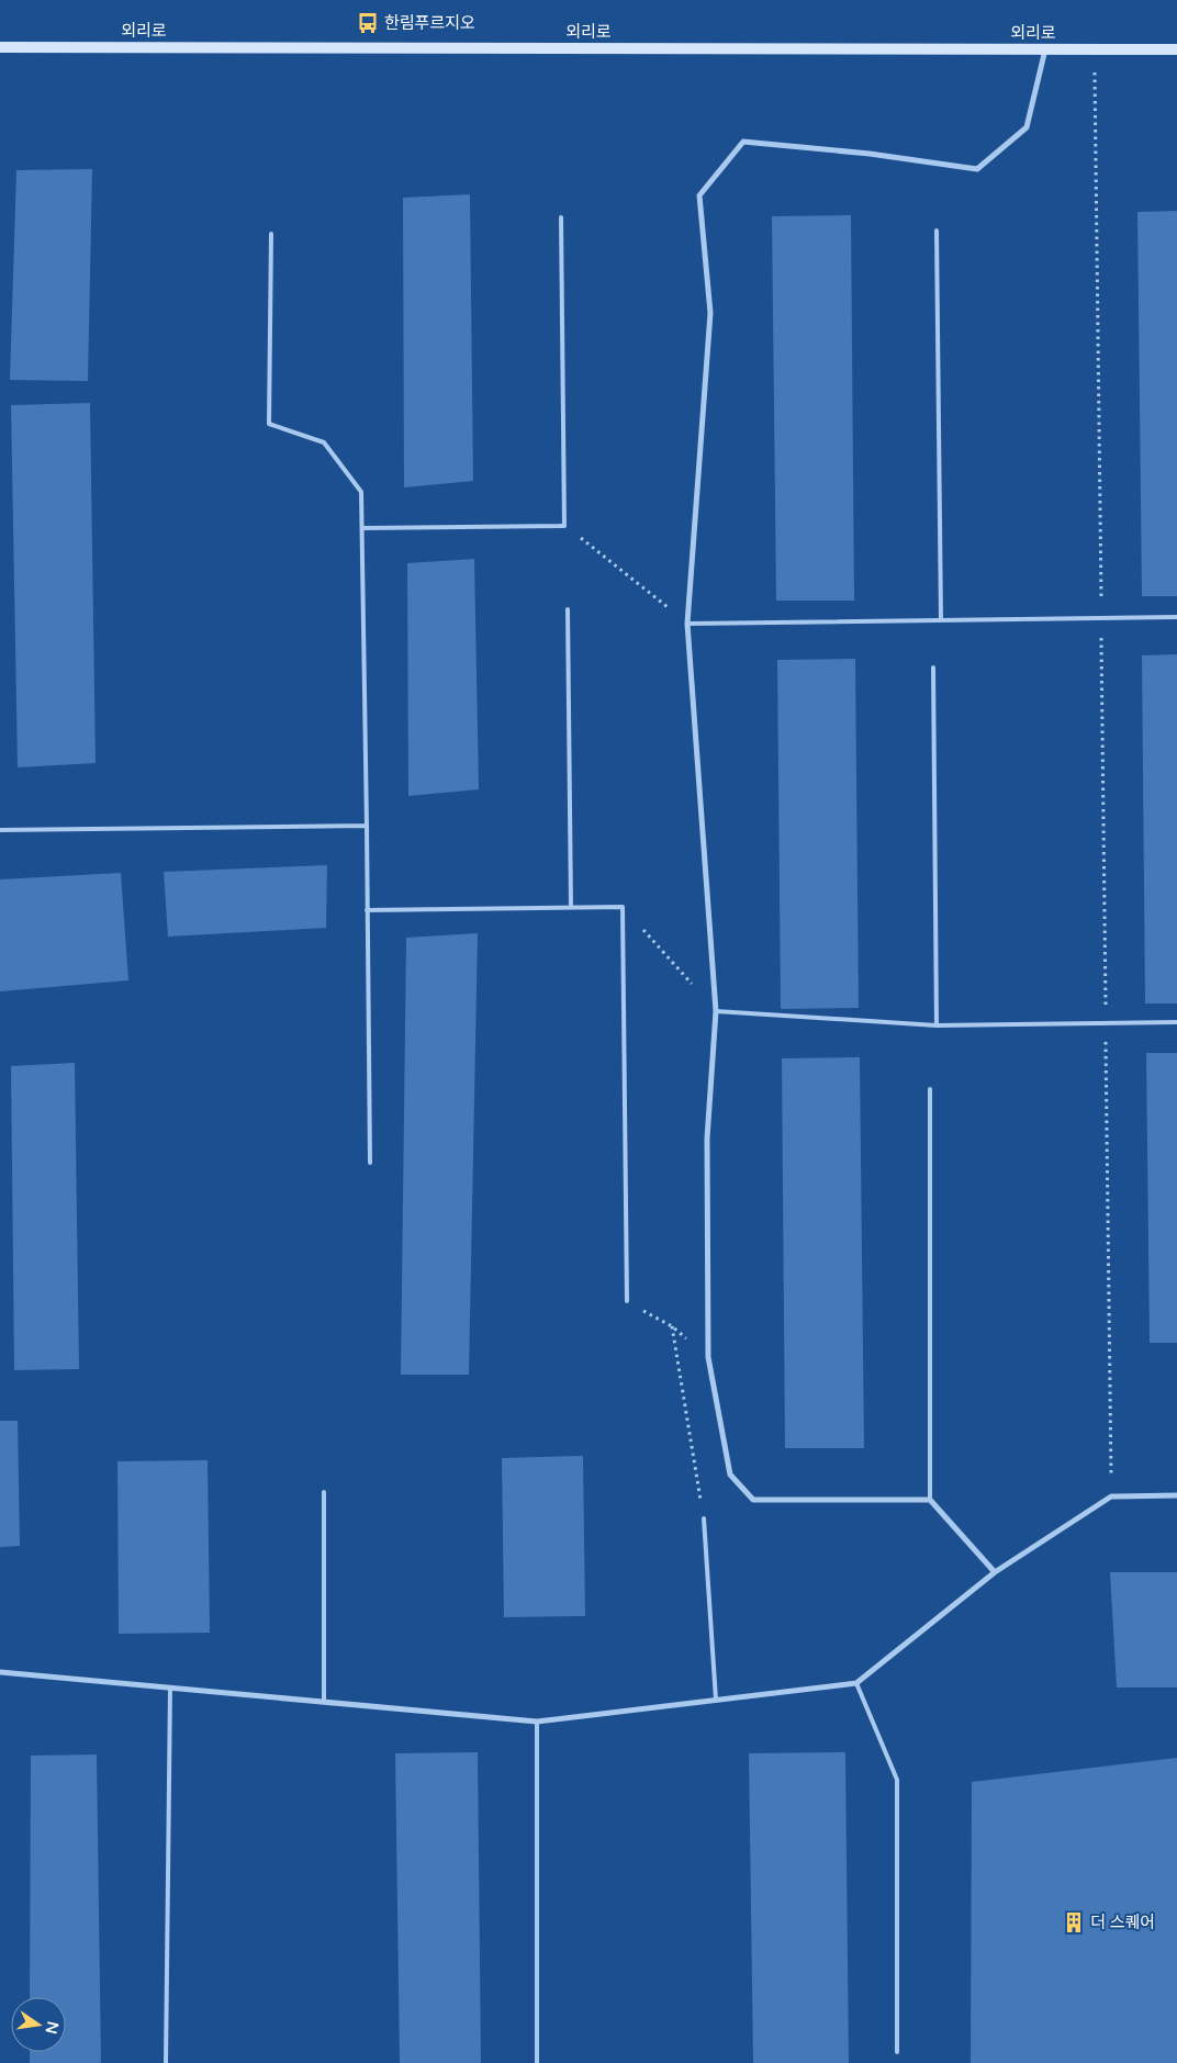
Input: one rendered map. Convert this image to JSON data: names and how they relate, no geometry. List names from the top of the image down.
{
  "streets": {
    "street": ["외리로"]
  },
  "places": {
    "bus stop": ["한림푸르지오"],
    "building": ["더 스퀘어"]
  },
  "north": "right"
}
